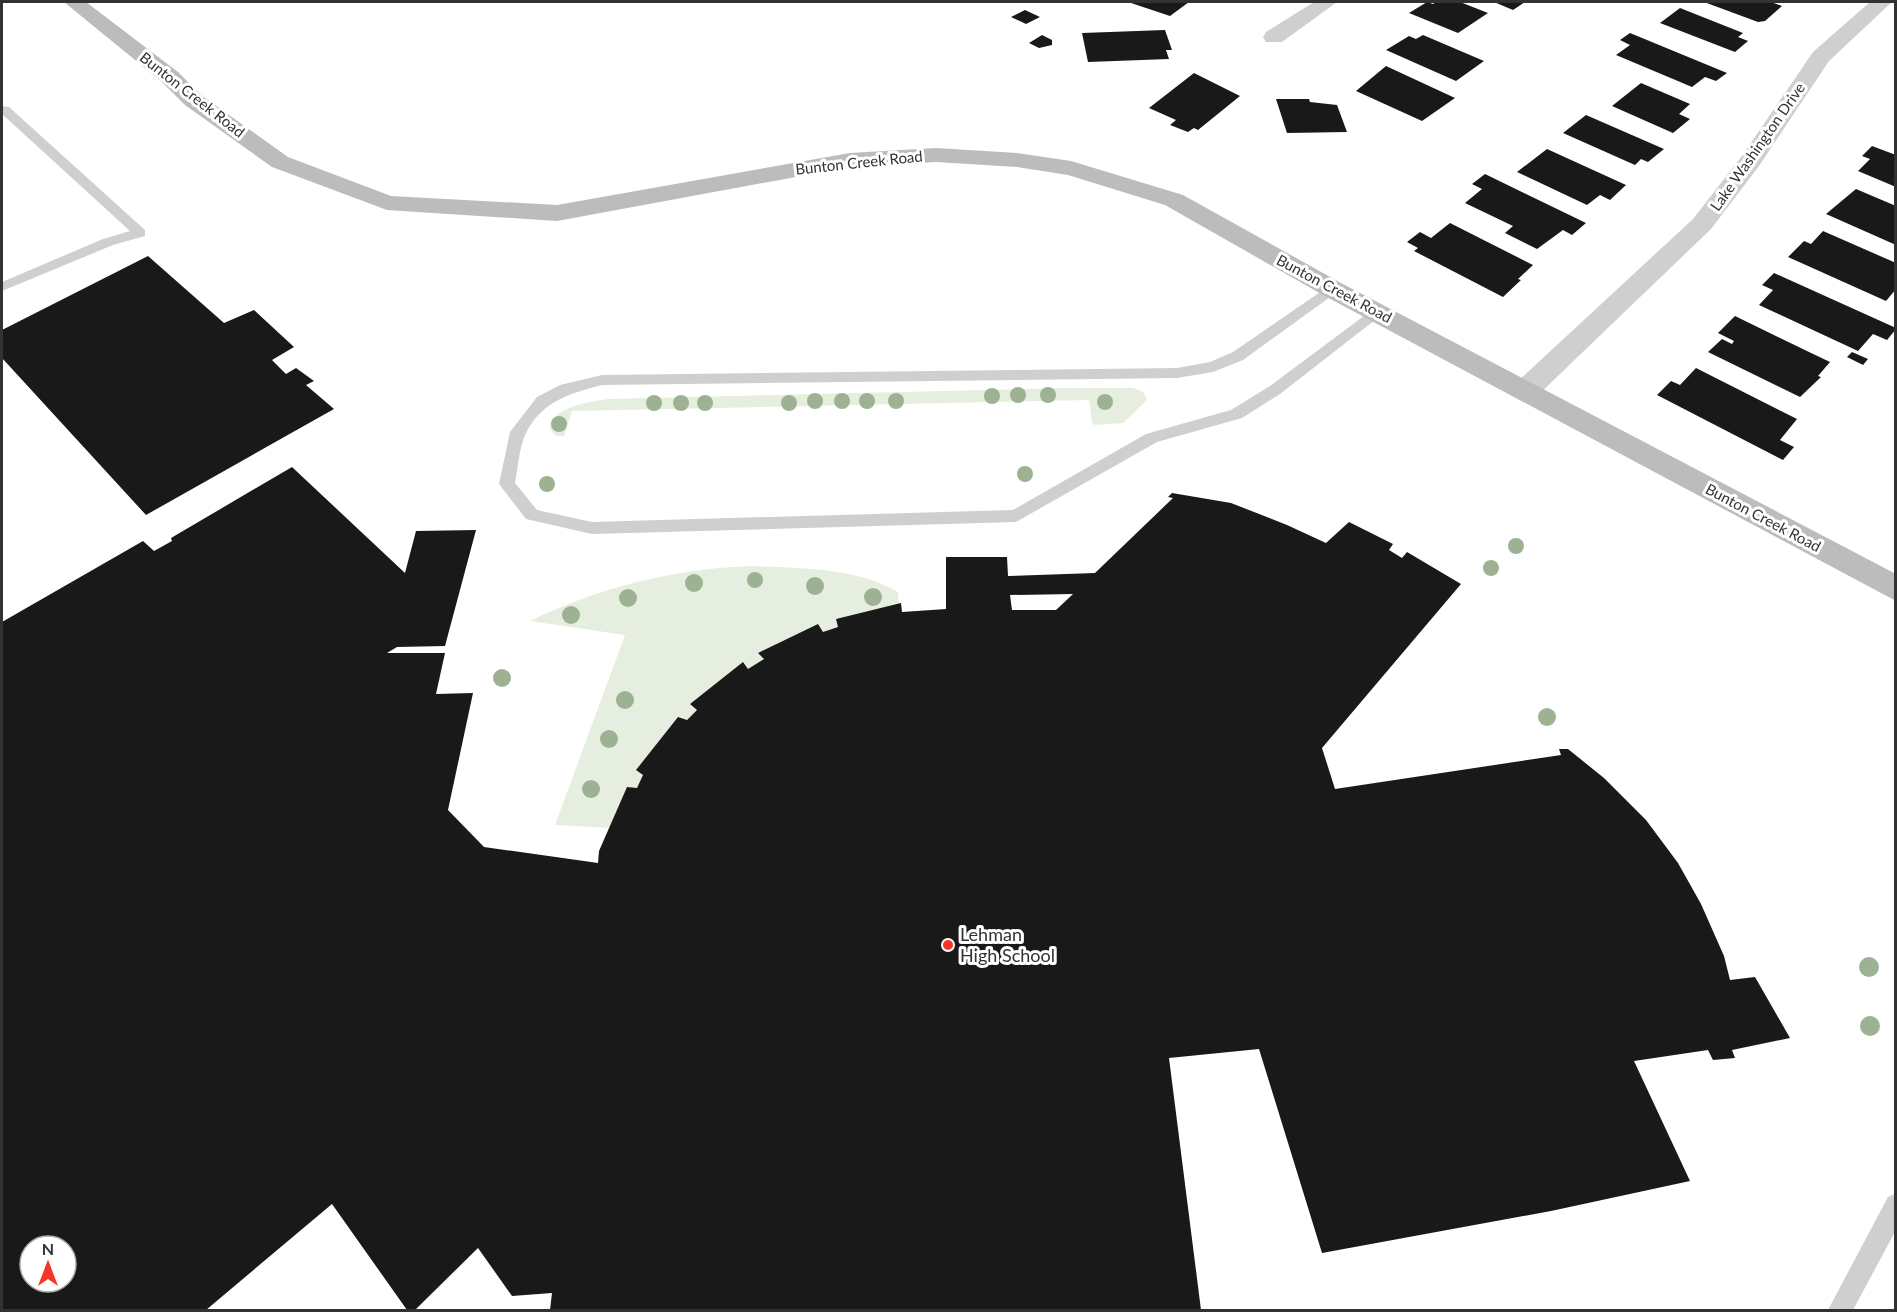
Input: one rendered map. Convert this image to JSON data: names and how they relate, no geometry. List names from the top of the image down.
{
  "streets": {
    "street": ["Bunton Creek Road", "Lake Washington Drive"]
  },
  "crossings": [
    ["Bunton Creek Road", "Lake Washington Drive"]
  ],
  "places": ["Lehman High School"],
  "north": "top"
}
